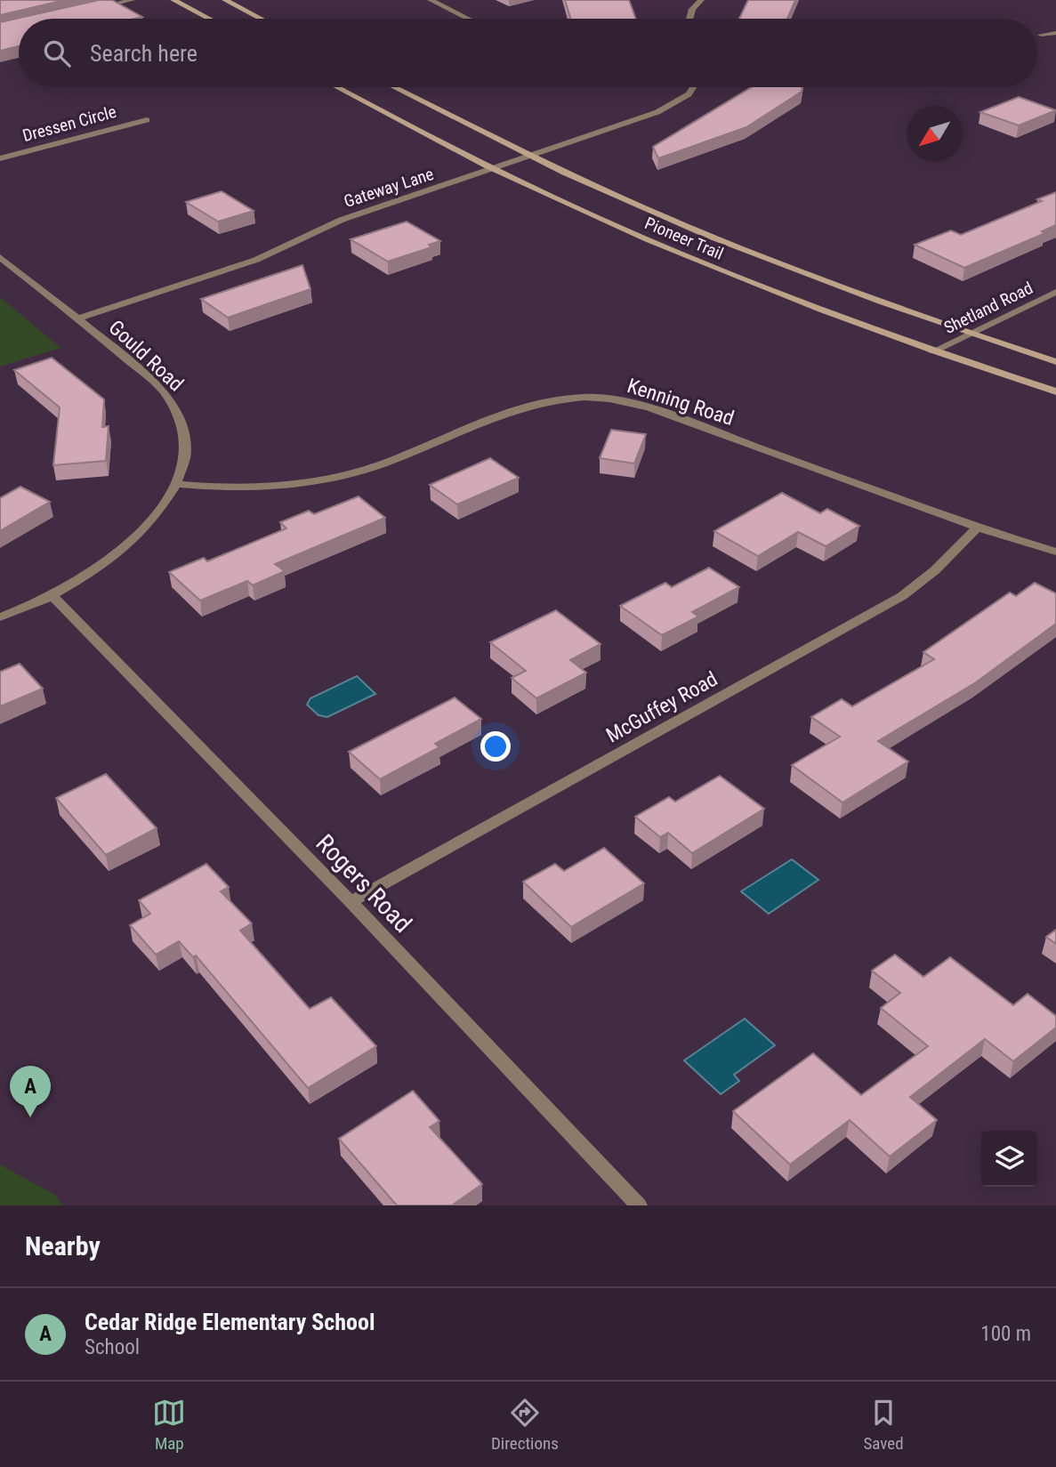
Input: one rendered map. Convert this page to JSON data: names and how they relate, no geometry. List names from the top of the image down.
{
  "streets": {
    "main road": ["Pioneer Trail"],
    "street": [
      "Dressen Circle",
      "Gateway Lane",
      "Shetland Road",
      "Gould Road",
      "Kenning Road",
      "McGuffey Road",
      "Rogers Road"
    ]
  },
  "crossings": [
    ["Gateway Lane", "Pioneer Trail"],
    ["Gateway Lane", "Gould Road"],
    ["Pioneer Trail", "Shetland Road"],
    ["Gould Road", "Kenning Road"],
    ["Gould Road", "Rogers Road"],
    ["Kenning Road", "McGuffey Road"],
    ["McGuffey Road", "Rogers Road"]
  ],
  "north": "bottom left",
  "page": {
    "search": "Search here",
    "pins": "A",
    "heading": "Nearby",
    "list": [
      {
        "mark": "A",
        "name": "Cedar Ridge Elementary School",
        "note": "School",
        "value": "100 m"
      }
    ],
    "nav": ["Map", "Directions", "Saved"]
  }
}
